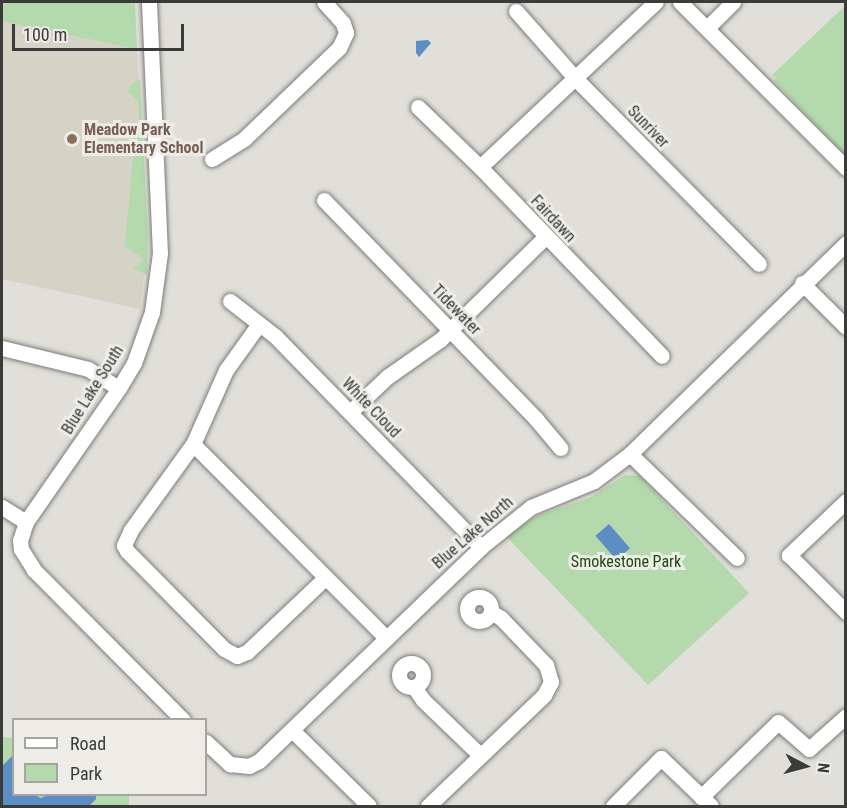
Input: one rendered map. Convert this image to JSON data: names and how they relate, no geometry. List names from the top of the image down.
{
  "streets": {
    "street": [
      "Sunriver",
      "Fairdawn",
      "Tidewater",
      "Blue Lake South",
      "White Cloud",
      "Blue Lake North"
    ]
  },
  "crossings": [
    ["White Cloud", "Blue Lake North"]
  ],
  "parks": ["Smokestone Park"],
  "places": ["Meadow Park Elementary School"],
  "legend": ["Road", "Park"],
  "scale_bar": "100 m",
  "north": "right"
}
